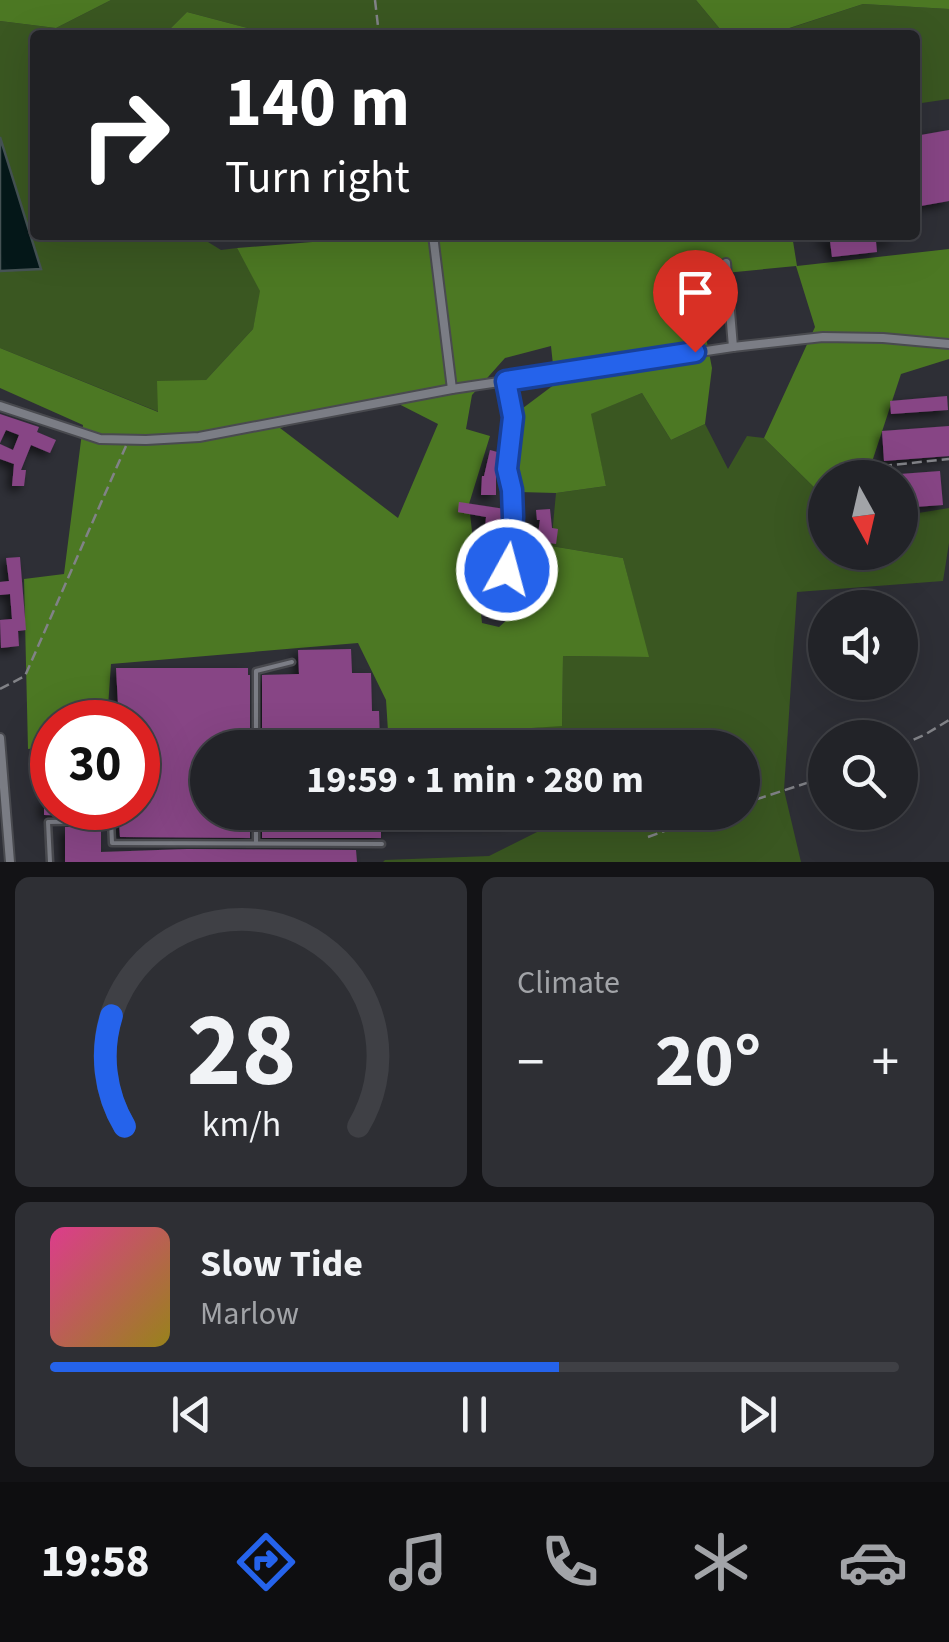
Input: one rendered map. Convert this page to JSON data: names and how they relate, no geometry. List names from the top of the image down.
{
  "north": "bottom",
  "page": {
    "turn": ["140 m", "Turn right"],
    "limit": "30",
    "trip": "19:59 · 1 min · 280 m",
    "tile": "Climate",
    "heat": ["−", "20°", "+"],
    "song": ["Slow Tide", "Marlow"],
    "tabs": "19:58",
    "gauge": ["28", "km/h"]
  }
}
